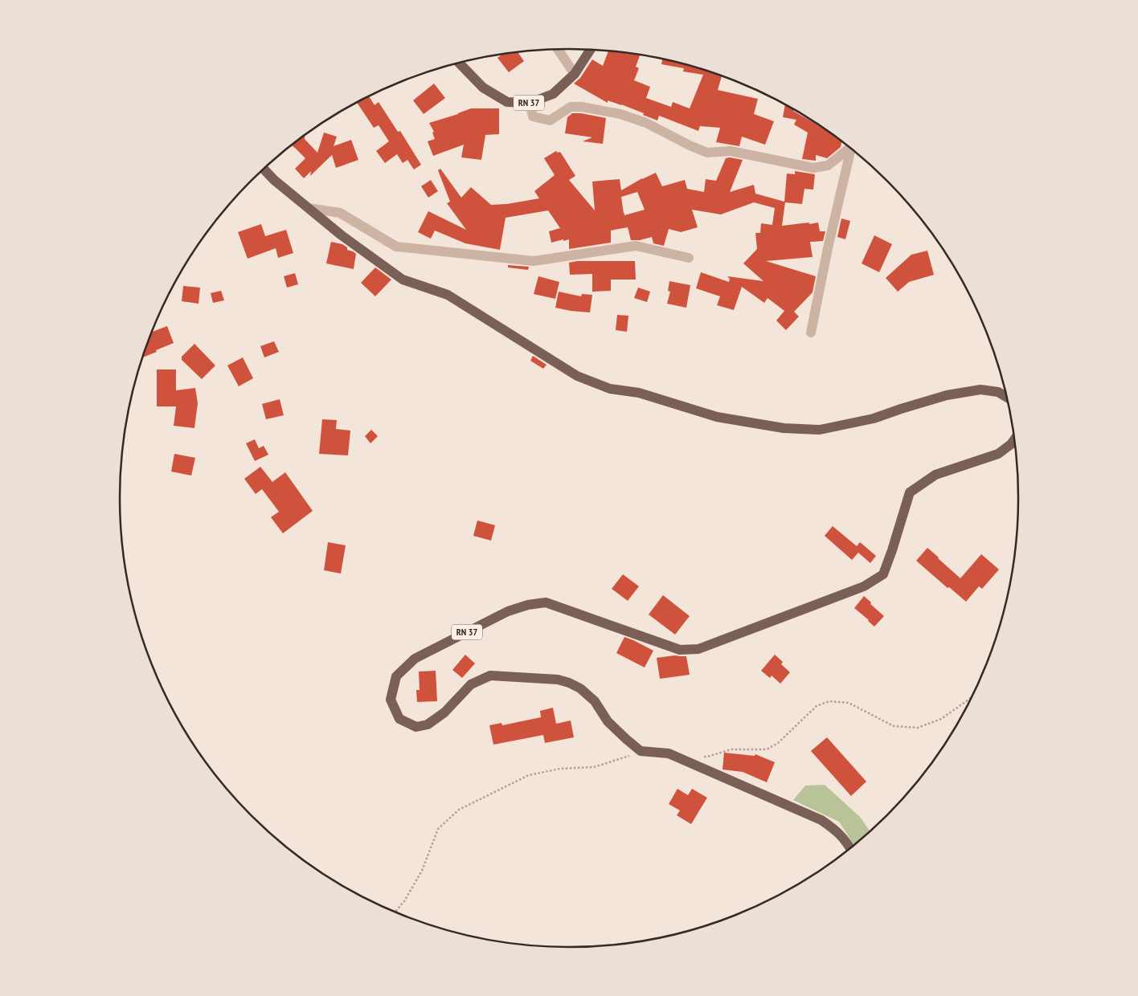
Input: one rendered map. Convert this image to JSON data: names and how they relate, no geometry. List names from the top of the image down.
{
  "streets": {
    "main road": ["RN 37"]
  }
}
